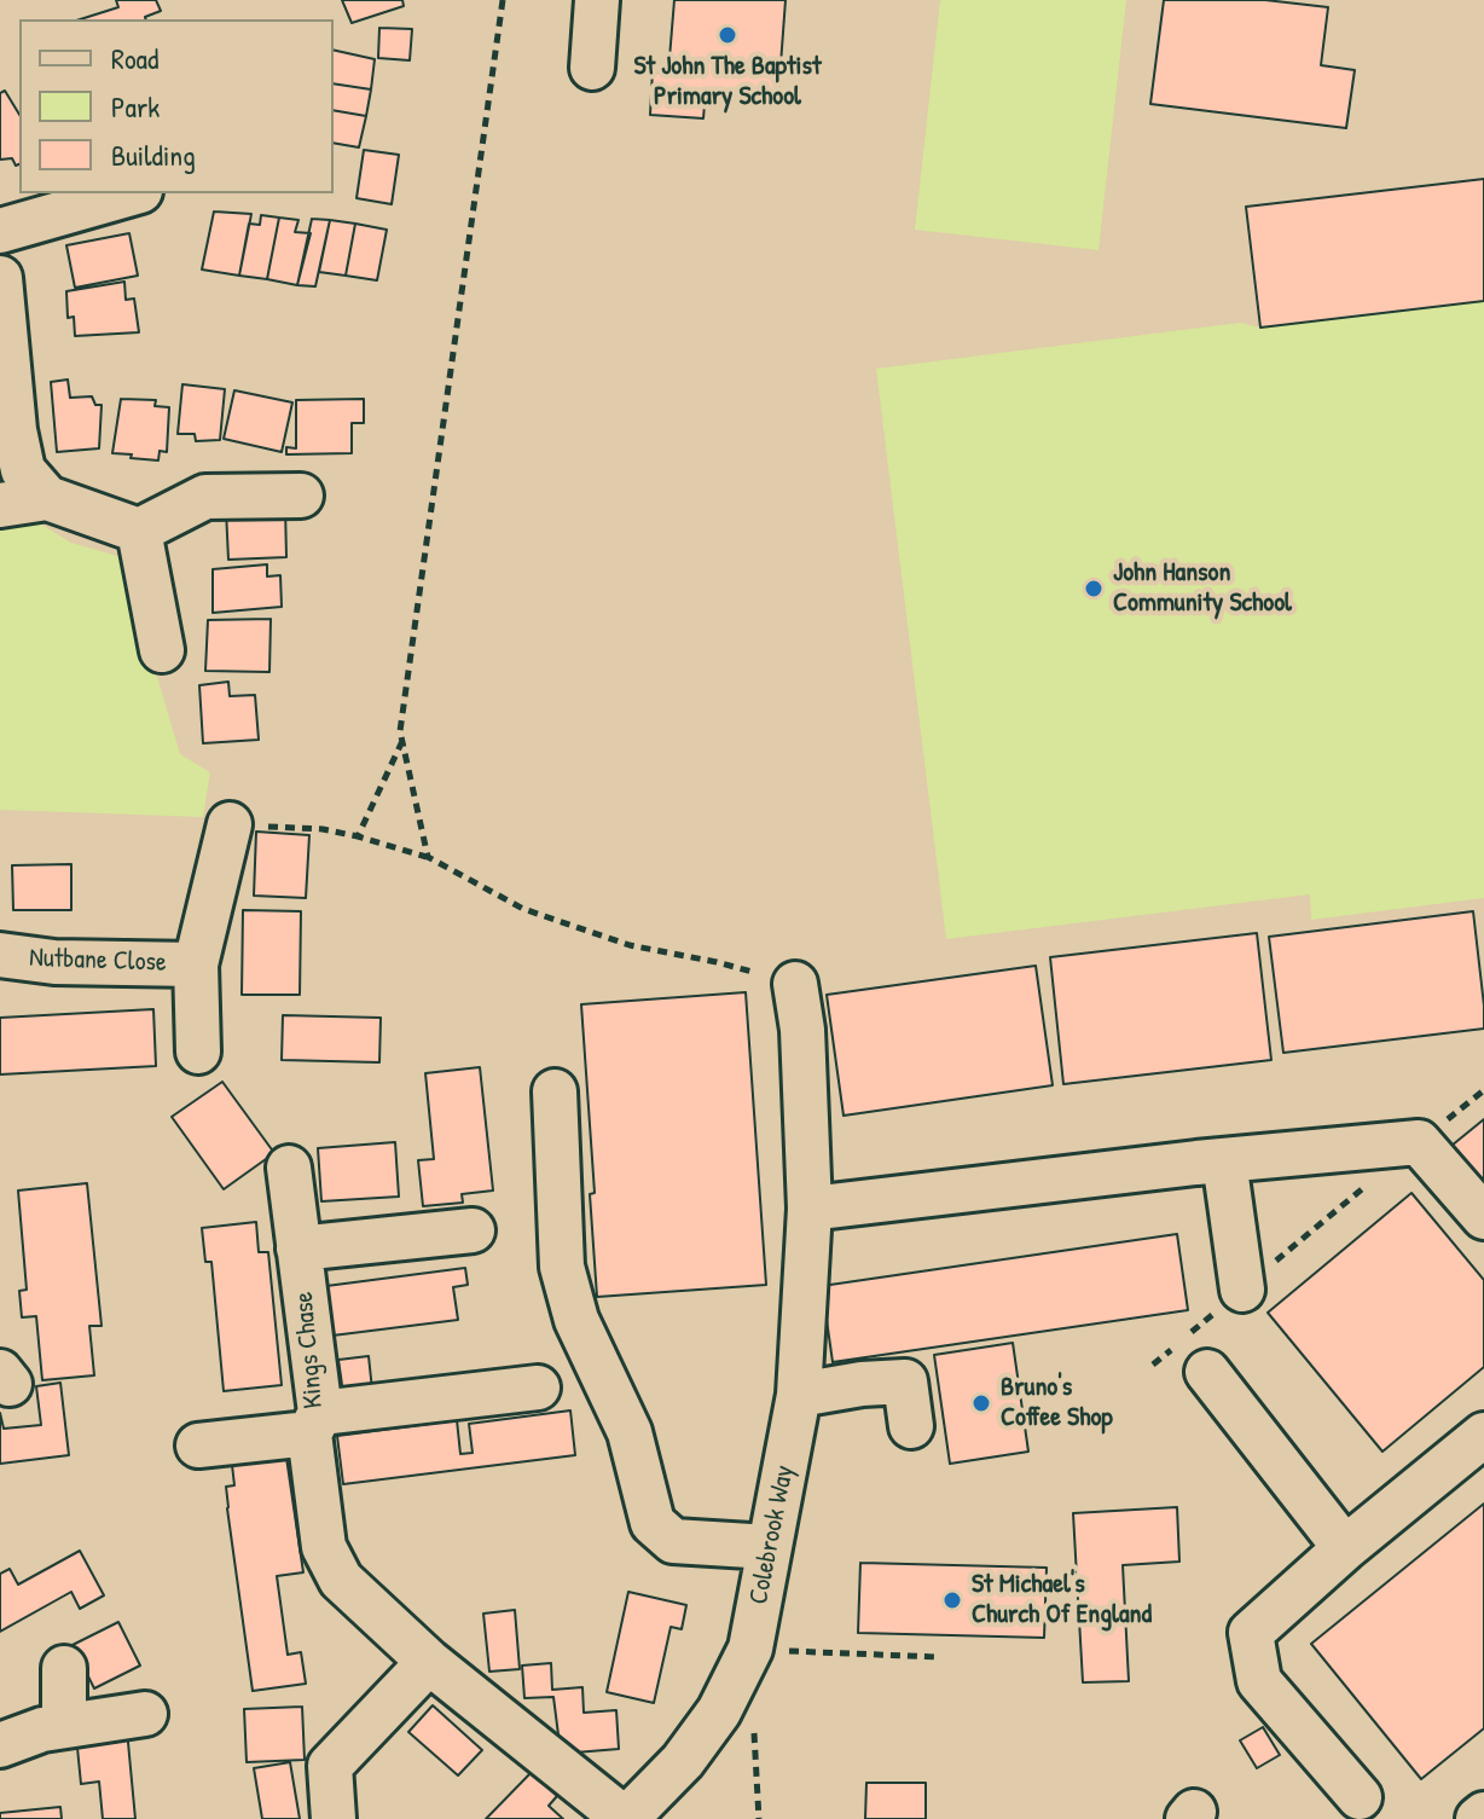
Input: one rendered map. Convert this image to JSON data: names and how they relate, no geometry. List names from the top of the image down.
{
  "streets": {
    "street": ["Nutbane Close", "Kings Chase", "Colebrook Way"]
  },
  "crossings": [
    ["Kings Chase", "Colebrook Way"]
  ],
  "places": [
    "St John The Baptist Primary School",
    "John Hanson Community School",
    "Bruno's Coffee Shop",
    "St Michael's Church Of England"
  ],
  "legend": ["Road", "Park", "Building"]
}
